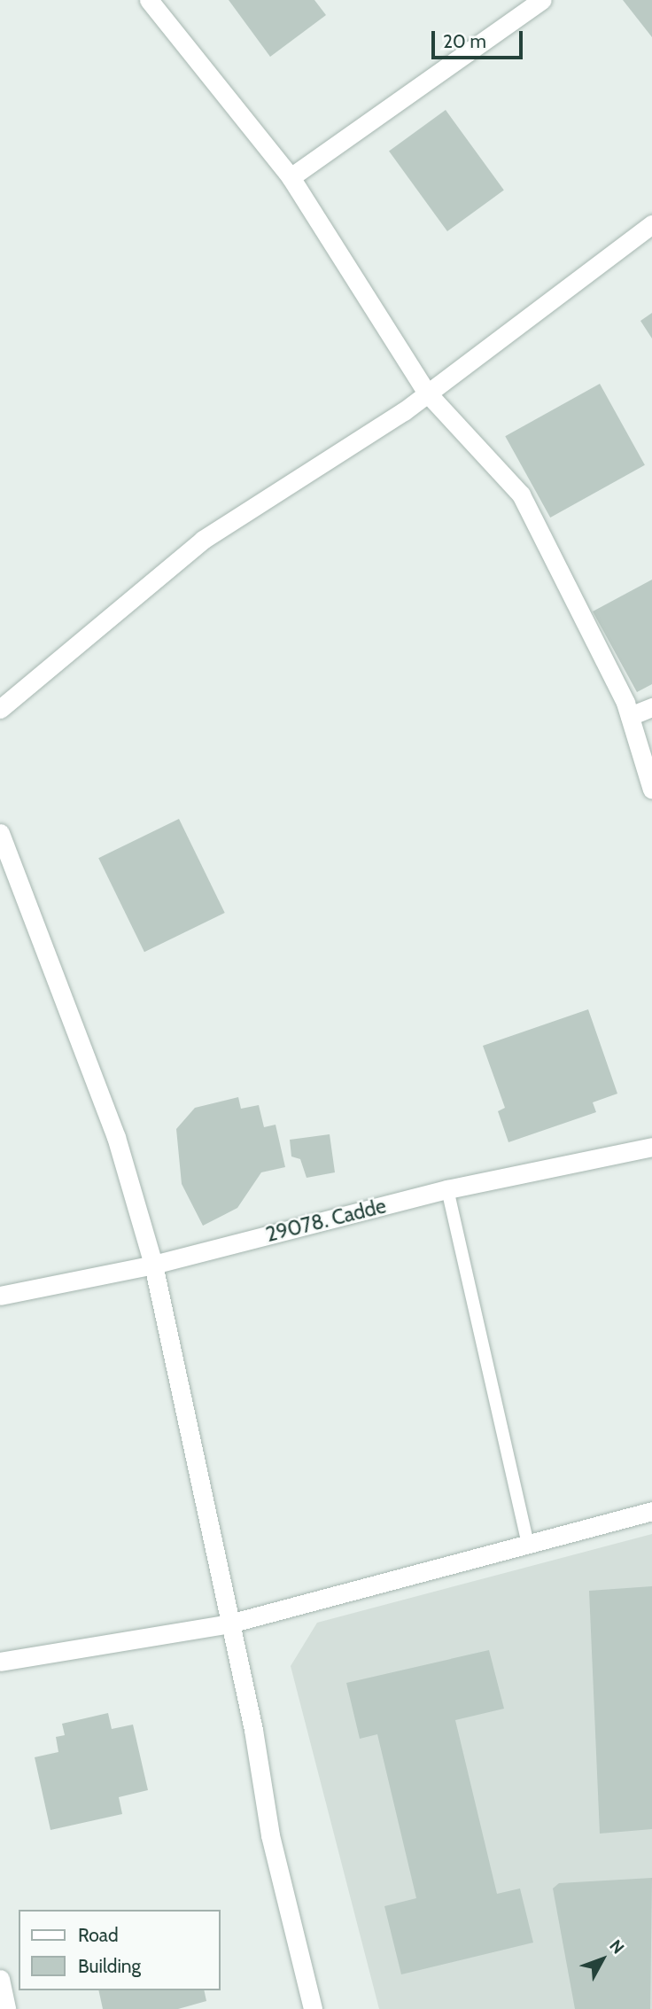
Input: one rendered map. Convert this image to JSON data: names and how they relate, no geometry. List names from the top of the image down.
{
  "streets": {
    "street": ["29078. Cadde"]
  },
  "legend": ["Road", "Building"],
  "scale_bar": "20 m",
  "north": "top right"
}
